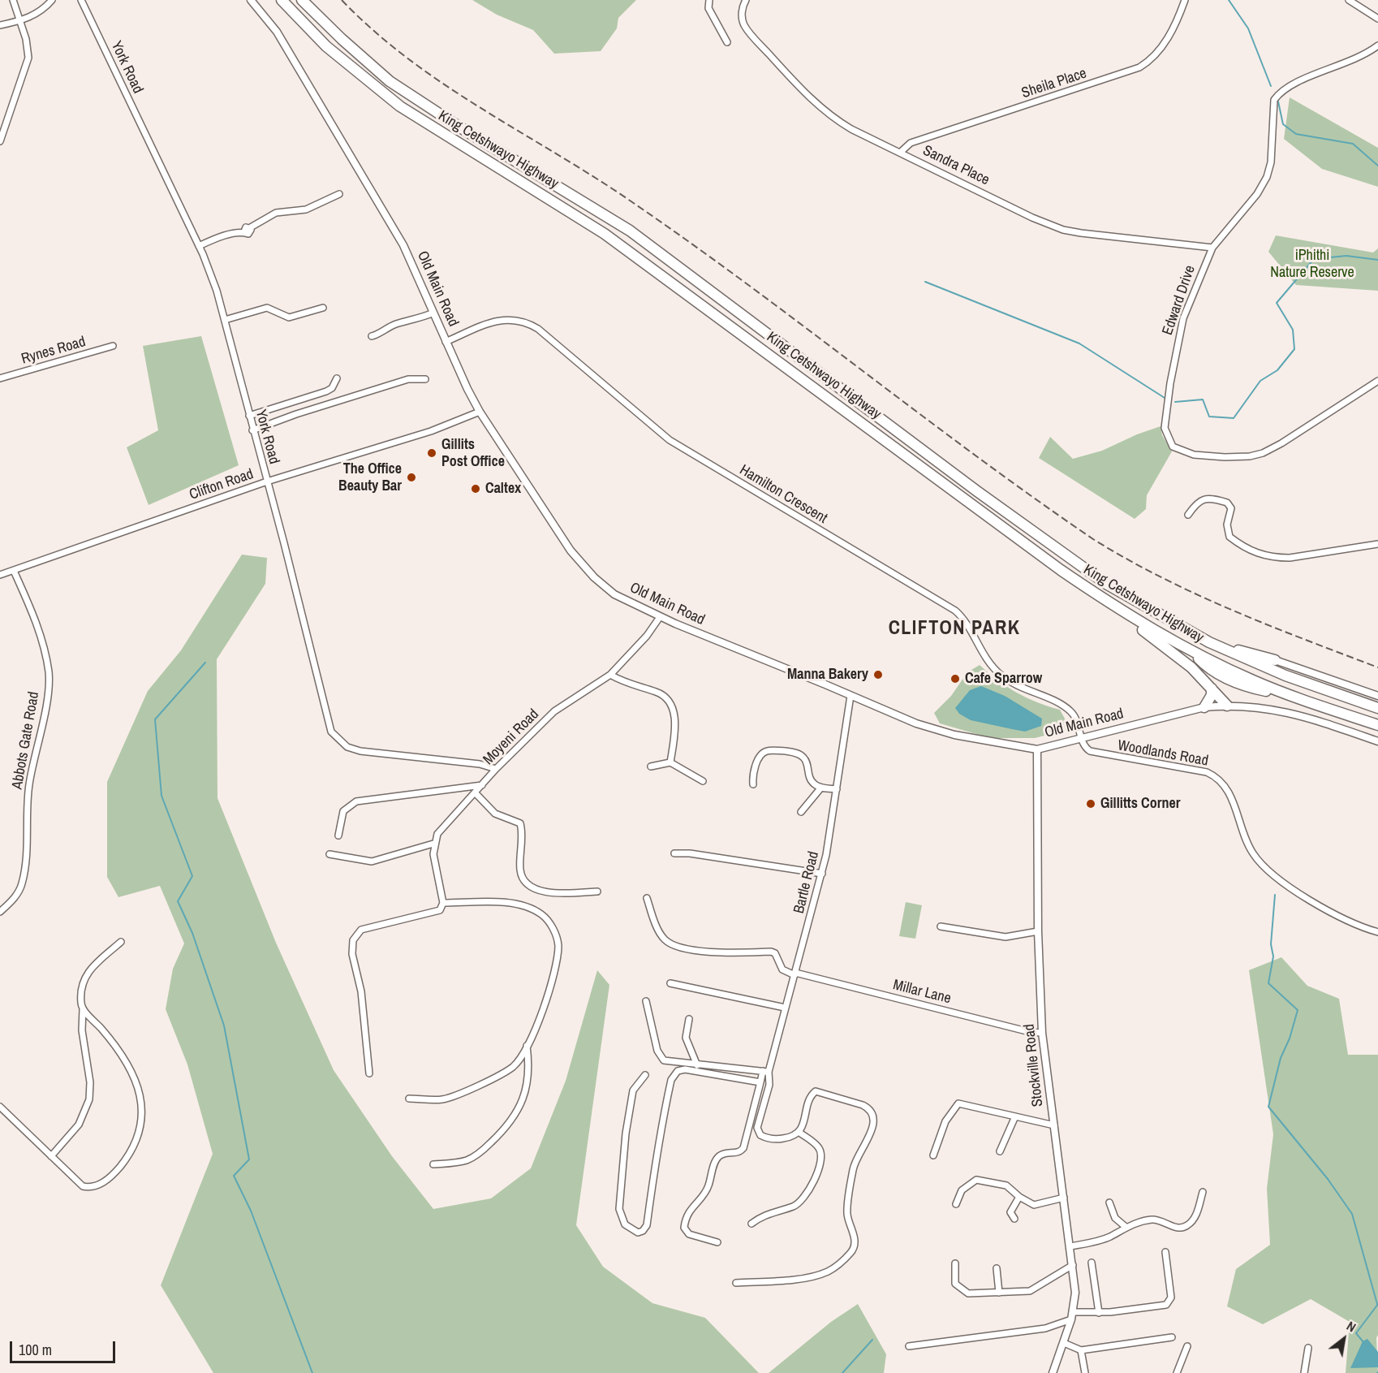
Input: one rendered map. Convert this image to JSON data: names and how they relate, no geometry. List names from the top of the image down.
{
  "streets": {
    "highway": ["King Cetshwayo Highway"],
    "street": [
      "York Road",
      "Sheila Place",
      "Sandra Place",
      "Old Main Road",
      "Edward Drive",
      "Rynes Road",
      "Clifton Road",
      "Hamilton Crescent",
      "Moyeni Road",
      "Abbots Gate Road",
      "Woodlands Road",
      "Bartle Road",
      "Millar Lane",
      "Stockville Road"
    ]
  },
  "crossings": [
    ["York Road", "Clifton Road"],
    ["York Road", "Moyeni Road"],
    ["Sheila Place", "Sandra Place"],
    ["Sandra Place", "Edward Drive"],
    ["Old Main Road", "Clifton Road"],
    ["Old Main Road", "Hamilton Crescent"],
    ["Old Main Road", "Moyeni Road"],
    ["Old Main Road", "Woodlands Road"],
    ["Old Main Road", "Bartle Road"],
    ["Old Main Road", "Stockville Road"],
    ["Clifton Road", "Abbots Gate Road"],
    ["Hamilton Crescent", "Woodlands Road"],
    ["Bartle Road", "Millar Lane"],
    ["Millar Lane", "Stockville Road"]
  ],
  "districts": ["CLIFTON PARK"],
  "parks": ["iPhithi Nature Reserve"],
  "places": [
    "Gillits Post Office",
    "The Office Beauty Bar",
    "Caltex",
    "Manna Bakery",
    "Cafe Sparrow",
    "Gillitts Corner"
  ],
  "scale_bar": "100 m",
  "north": "top right"
}
